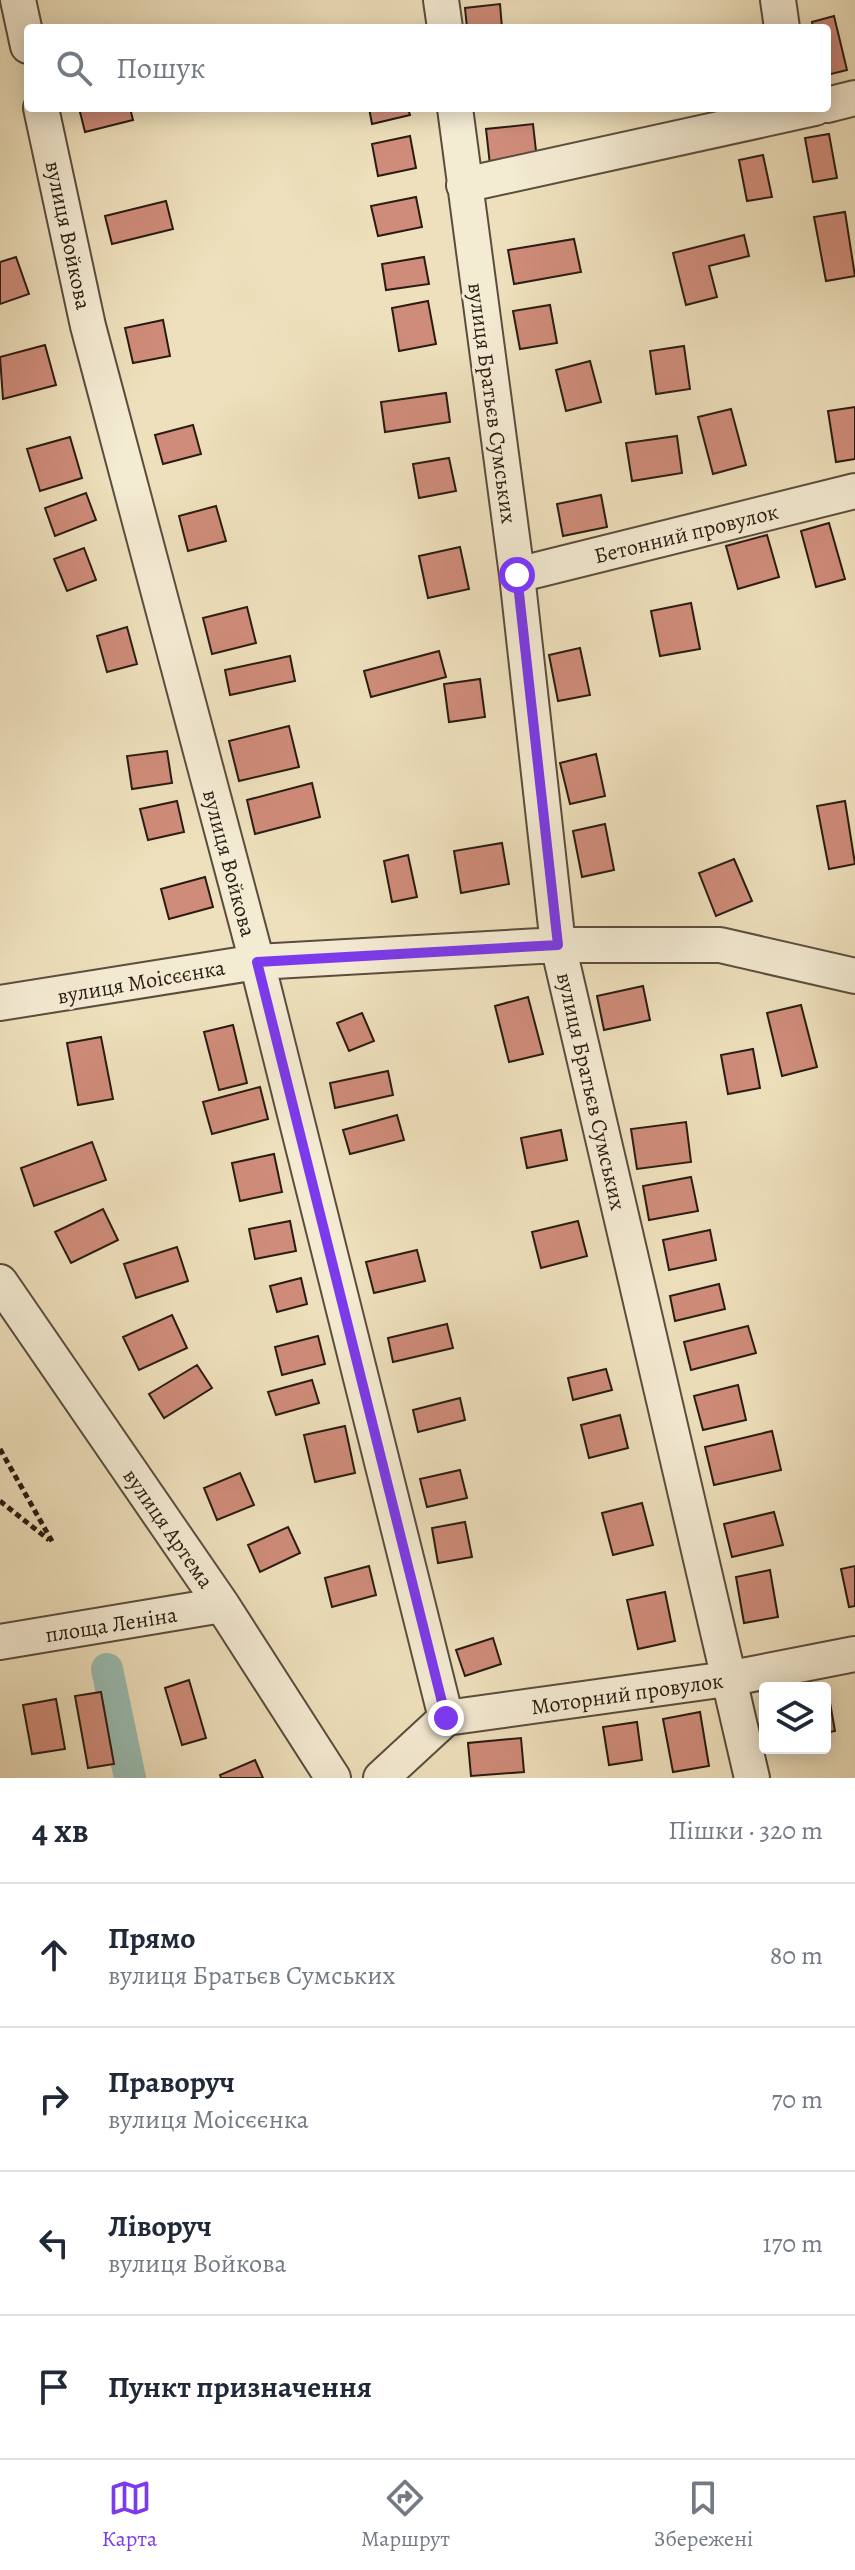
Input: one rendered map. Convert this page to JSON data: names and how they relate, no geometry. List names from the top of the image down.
{
  "streets": {
    "street": [
      "вулиця Войкова",
      "вулиця Братьєв Сумських",
      "Бетонний провулок",
      "вулиця Моісєєнка",
      "вулиця Артема",
      "площа Леніна",
      "Моторний провулок"
    ]
  },
  "crossings": [
    ["вулиця Войкова", "вулиця Моісєєнка"],
    ["вулиця Войкова", "Моторний провулок"],
    ["вулиця Братьєв Сумських", "Бетонний провулок"],
    ["вулиця Братьєв Сумських", "вулиця Моісєєнка"],
    ["вулиця Братьєв Сумських", "Моторний провулок"],
    ["вулиця Артема", "площа Леніна"]
  ],
  "page": {
    "search": "Пошук",
    "heading": ["4 хв", "Пішки · 320 m"],
    "list": [
      ["Прямо", "вулиця Братьєв Сумських", "80 m"],
      ["Праворуч", "вулиця Моісєєнка", "70 m"],
      ["Ліворуч", "вулиця Войкова", "170 m"],
      "Пункт призначення"
    ],
    "nav": ["Карта", "Маршрут", "Збережені"]
  }
}
